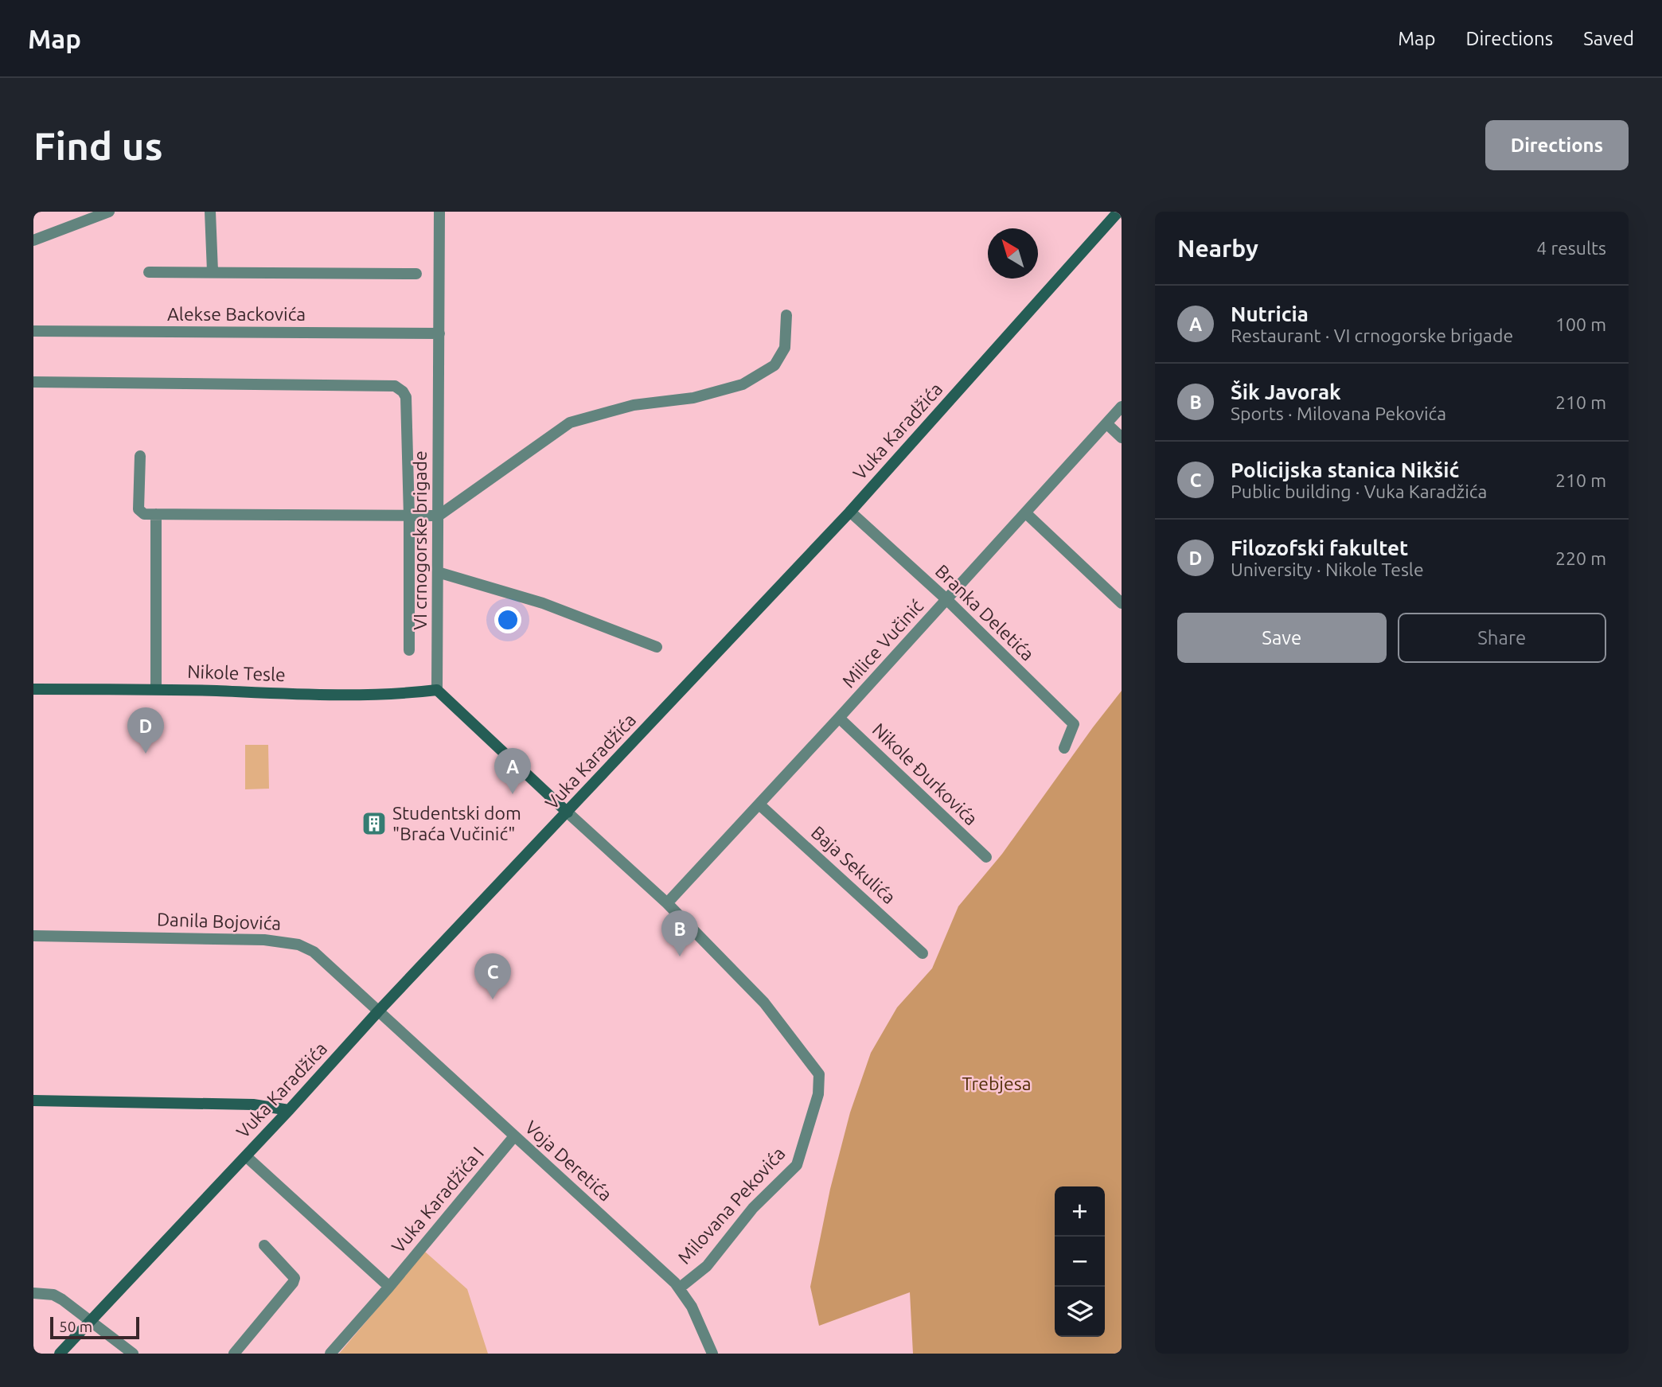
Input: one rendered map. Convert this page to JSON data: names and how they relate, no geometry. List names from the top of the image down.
{
  "streets": {
    "street": [
      "Alekse Backovića",
      "Vuka Karadžića",
      "VI crnogorske brigade",
      "Branka Deletića",
      "Milice Vučinić",
      "Nikole Tesle",
      "Nikole Đurkovića",
      "Baja Sekulića",
      "Danila Bojovića",
      "Voja Deretića",
      "Vuka Karadžića I",
      "Milovana Pekovića"
    ]
  },
  "crossings": [
    ["Alekse Backovića", "VI crnogorske brigade"],
    ["Vuka Karadžića", "Branka Deletića"],
    ["Vuka Karadžića", "Danila Bojovića"],
    ["Vuka Karadžića", "Voja Deretića"],
    ["Vuka Karadžića", "Milovana Pekovića"],
    ["VI crnogorske brigade", "Nikole Tesle"],
    ["Branka Deletića", "Milice Vučinić"],
    ["Milice Vučinić", "Nikole Đurkovića"],
    ["Milice Vučinić", "Baja Sekulića"],
    ["Milice Vučinić", "Milovana Pekovića"],
    ["Danila Bojovića", "Voja Deretića"],
    ["Voja Deretića", "Vuka Karadžića I"],
    ["Voja Deretića", "Milovana Pekovića"]
  ],
  "parks": ["Trebjesa"],
  "places": {
    "building": ["Studentski dom \"Braća Vučinić\""]
  },
  "scale_bar": "50 m",
  "north": "top left",
  "page": {
    "header": "Map",
    "nav": ["Map", "Directions", "Saved"],
    "buttons": [
      "Directions",
      ["Save", "Share"]
    ],
    "title": "Find us",
    "heading": ["Nearby", "4 results"],
    "list": [
      {
        "mark": "A",
        "name": "Nutricia",
        "note": "Restaurant · VI crnogorske brigade",
        "value": "100 m"
      },
      {
        "mark": "B",
        "name": "Šik Javorak",
        "note": "Sports · Milovana Pekovića",
        "value": "210 m"
      },
      {
        "mark": "C",
        "name": "Policijska stanica Nikšić",
        "note": "Public building · Vuka Karadžića",
        "value": "210 m"
      },
      {
        "mark": "D",
        "name": "Filozofski fakultet",
        "note": "University · Nikole Tesle",
        "value": "220 m"
      }
    ],
    "pins": [
      "D",
      "A",
      "B",
      "C"
    ],
    "map_buttons": ["+", "−"],
    "scale": "50 m"
  }
}
